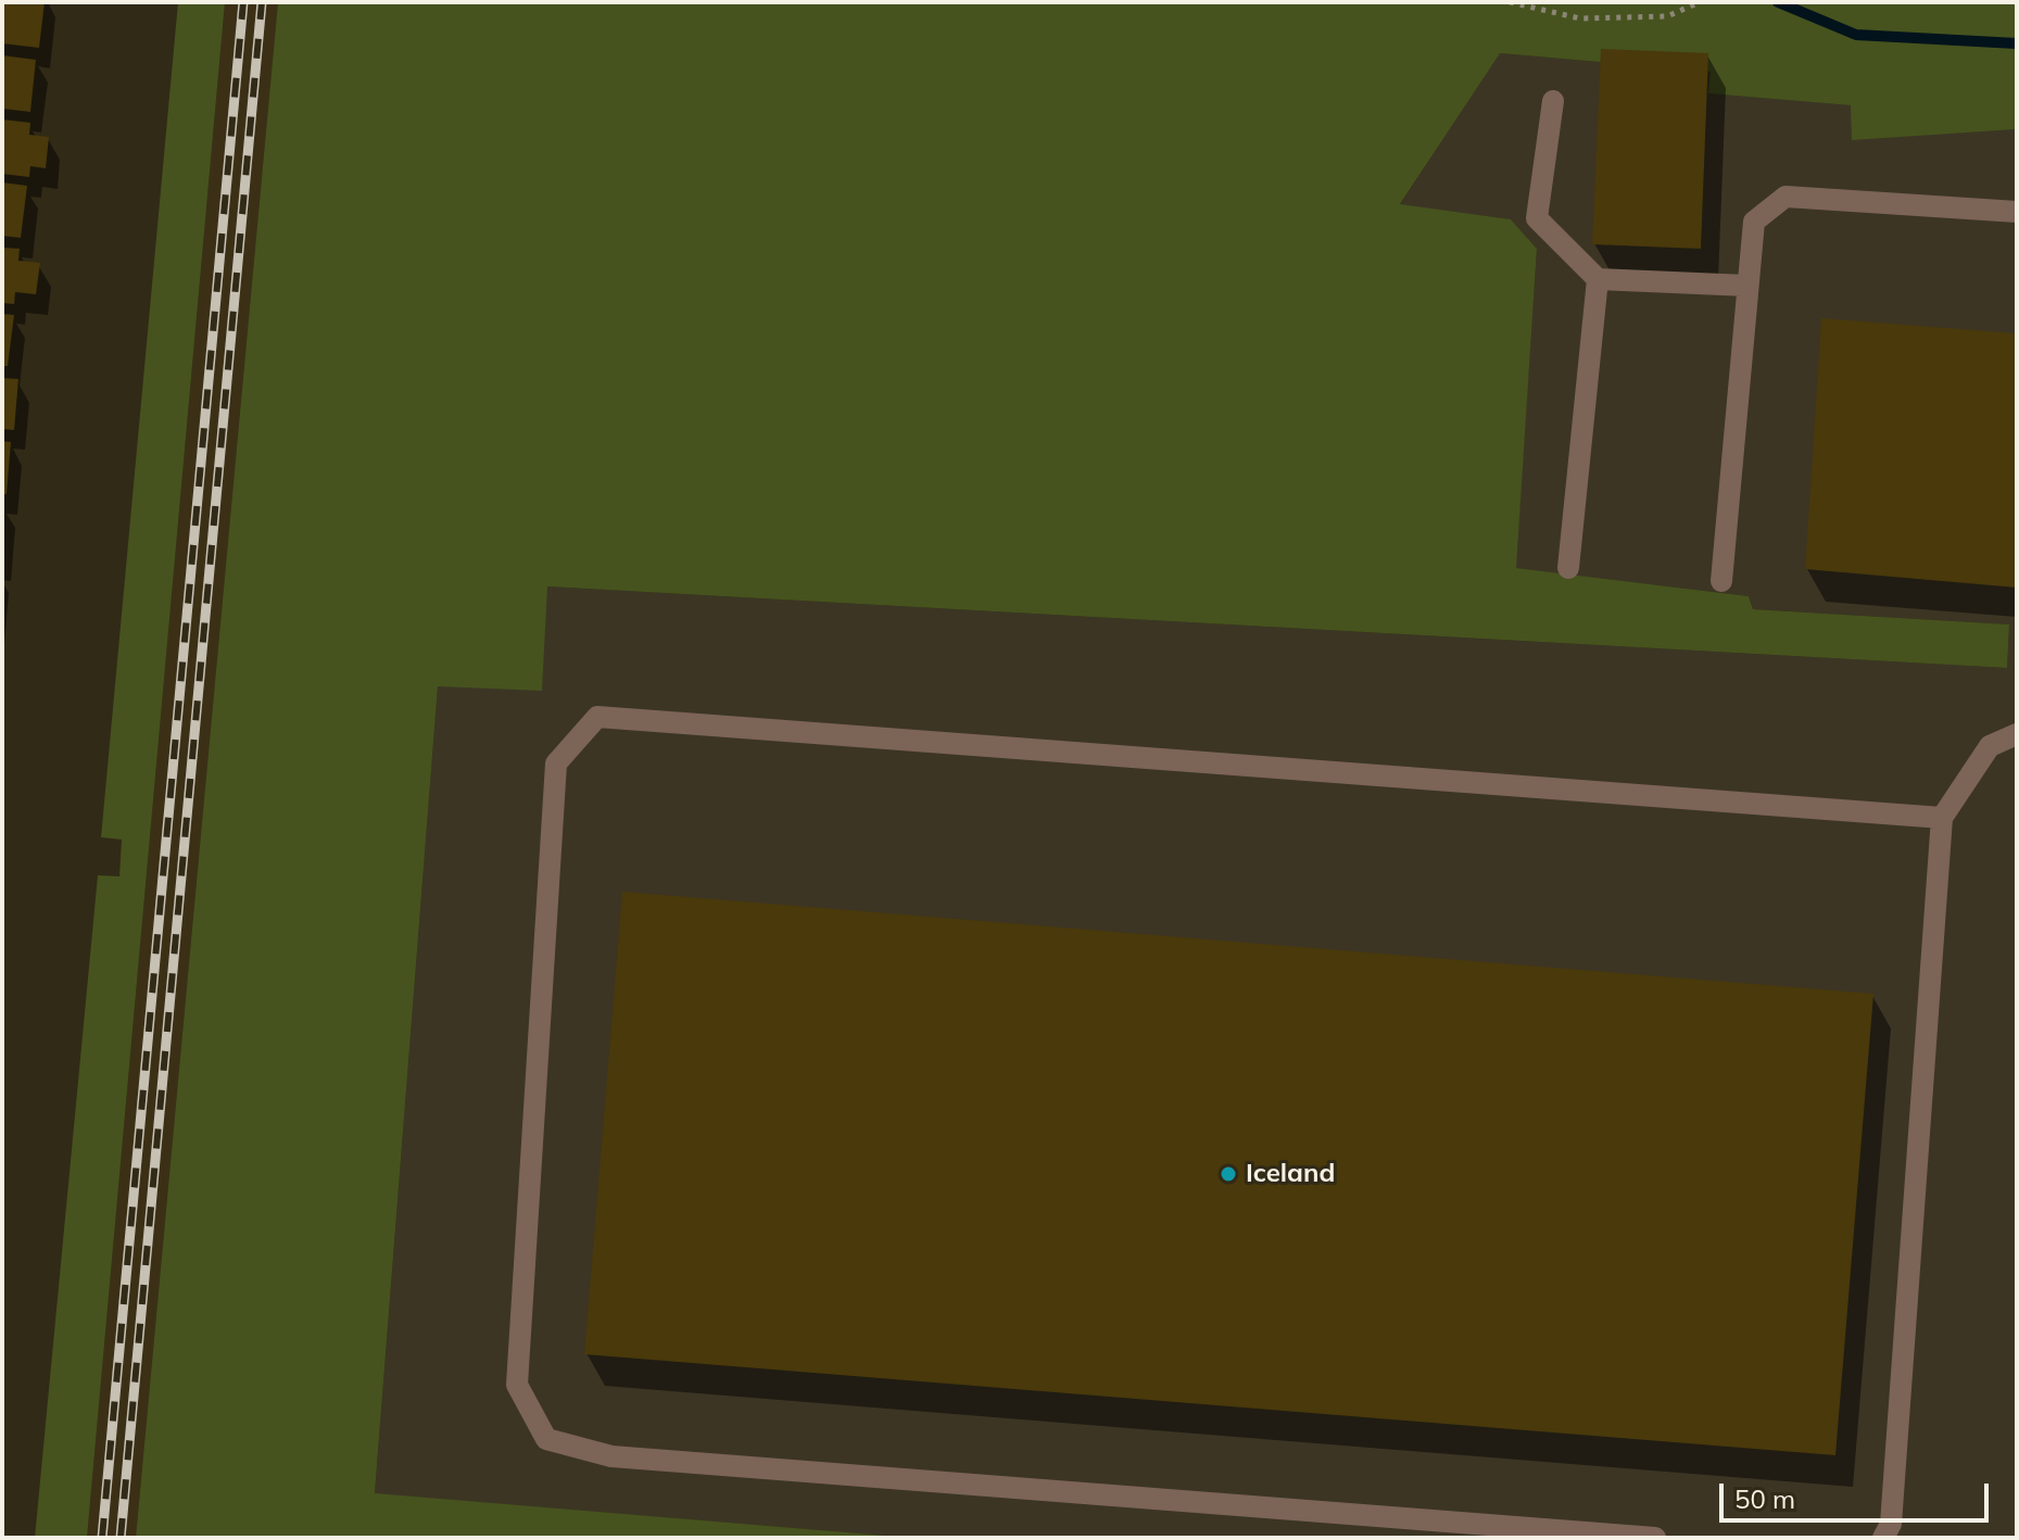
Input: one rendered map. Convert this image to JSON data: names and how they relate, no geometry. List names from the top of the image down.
{
  "places": ["Iceland"],
  "scale_bar": "50 m"
}
